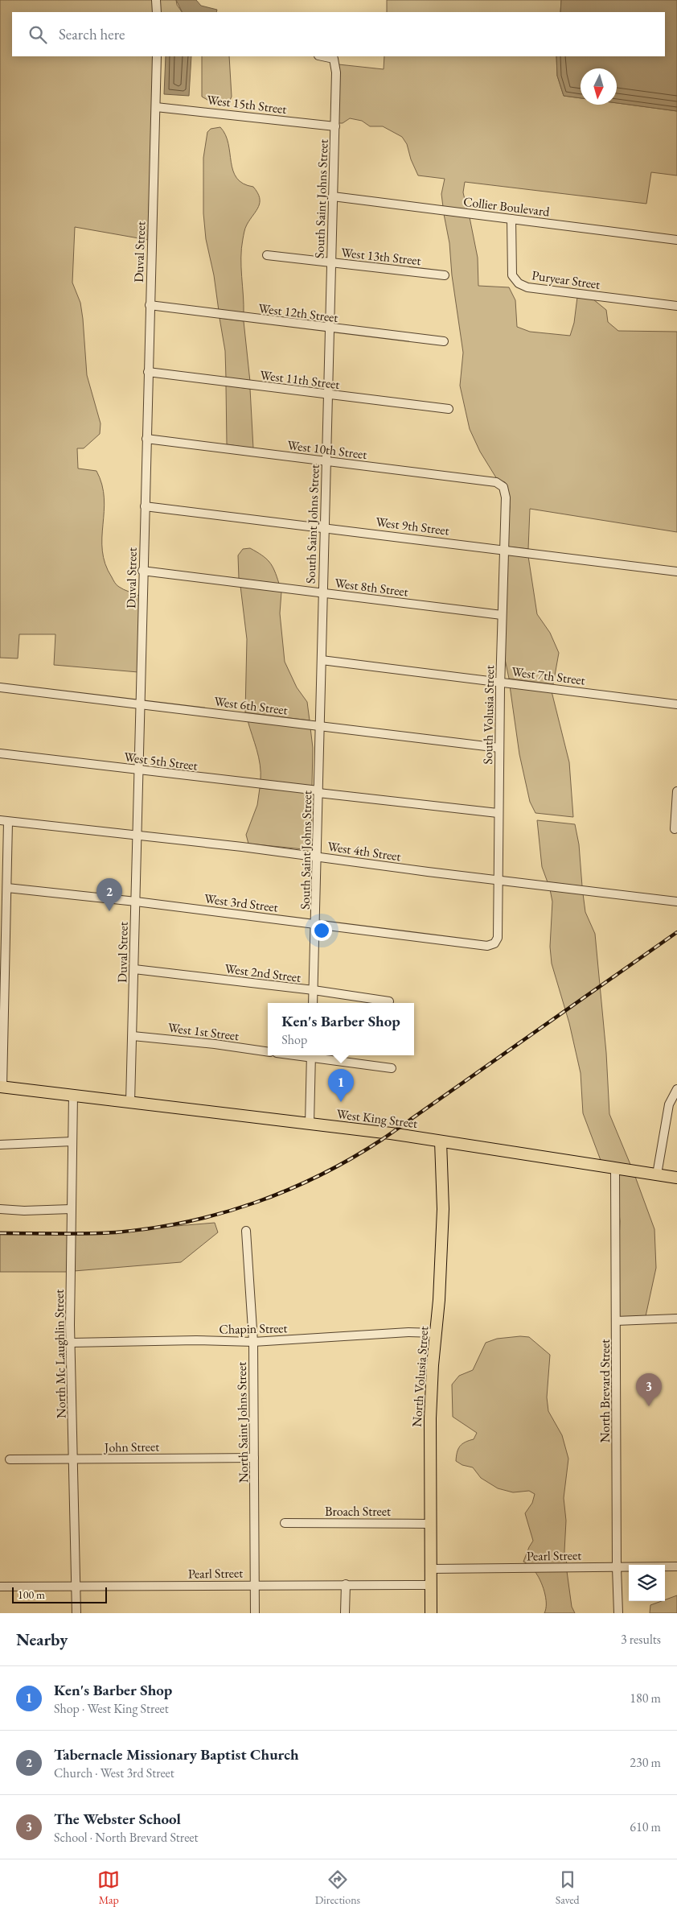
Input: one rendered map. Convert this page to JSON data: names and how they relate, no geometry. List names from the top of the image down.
{
  "streets": {
    "main road": ["West King Street", "North Volusia Street"],
    "street": [
      "West 15th Street",
      "South Saint Johns Street",
      "Collier Boulevard",
      "Duval Street",
      "West 13th Street",
      "Puryear Street",
      "West 12th Street",
      "West 11th Street",
      "West 10th Street",
      "West 9th Street",
      "West 8th Street",
      "West 7th Street",
      "West 6th Street",
      "South Volusia Street",
      "West 5th Street",
      "West 4th Street",
      "West 3rd Street",
      "West 2nd Street",
      "West 1st Street",
      "Chapin Street",
      "North Mc Laughlin Street",
      "North Brevard Street",
      "North Saint Johns Street",
      "John Street",
      "Broach Street",
      "Pearl Street"
    ]
  },
  "crossings": [
    ["West 15th Street", "South Saint Johns Street"],
    ["West 15th Street", "Duval Street"],
    ["South Saint Johns Street", "Collier Boulevard"],
    ["South Saint Johns Street", "West 13th Street"],
    ["South Saint Johns Street", "West 12th Street"],
    ["South Saint Johns Street", "West 11th Street"],
    ["South Saint Johns Street", "West 10th Street"],
    ["South Saint Johns Street", "West 9th Street"],
    ["South Saint Johns Street", "West 8th Street"],
    ["South Saint Johns Street", "West 7th Street"],
    ["South Saint Johns Street", "West 6th Street"],
    ["South Saint Johns Street", "West 5th Street"],
    ["South Saint Johns Street", "West 4th Street"],
    ["South Saint Johns Street", "West 3rd Street"],
    ["South Saint Johns Street", "West 2nd Street"],
    ["Collier Boulevard", "Puryear Street"],
    ["Duval Street", "West 12th Street"],
    ["Duval Street", "West 11th Street"],
    ["Duval Street", "West 10th Street"],
    ["Duval Street", "West 9th Street"],
    ["Duval Street", "West 8th Street"],
    ["Duval Street", "West 6th Street"],
    ["Duval Street", "West 5th Street"],
    ["Duval Street", "West 4th Street"],
    ["Duval Street", "West 3rd Street"],
    ["Duval Street", "West 2nd Street"],
    ["Duval Street", "West 1st Street"],
    ["Duval Street", "West King Street"],
    ["West 10th Street", "South Volusia Street"],
    ["West 9th Street", "South Volusia Street"],
    ["West 8th Street", "South Volusia Street"],
    ["West 7th Street", "South Volusia Street"],
    ["West 6th Street", "South Volusia Street"],
    ["South Volusia Street", "West 5th Street"],
    ["South Volusia Street", "West 4th Street"],
    ["South Volusia Street", "West 3rd Street"],
    ["West King Street", "North Mc Laughlin Street"],
    ["West King Street", "North Volusia Street"],
    ["West King Street", "North Brevard Street"],
    ["Chapin Street", "North Mc Laughlin Street"],
    ["Chapin Street", "North Volusia Street"],
    ["Chapin Street", "North Saint Johns Street"],
    ["North Mc Laughlin Street", "John Street"],
    ["North Mc Laughlin Street", "Pearl Street"],
    ["North Volusia Street", "Broach Street"],
    ["North Volusia Street", "Pearl Street"],
    ["North Brevard Street", "Pearl Street"],
    ["North Saint Johns Street", "John Street"],
    ["North Saint Johns Street", "Pearl Street"]
  ],
  "scale_bar": "100 m",
  "north": "bottom",
  "page": {
    "search": "Search here",
    "pins": ["2", "1", "3"],
    "popup": ["Ken's Barber Shop", "Shop"],
    "scale": "100 m",
    "heading": ["Nearby", "3 results"],
    "list": [
      {
        "mark": "1",
        "name": "Ken's Barber Shop",
        "note": "Shop · West King Street",
        "value": "180 m"
      },
      {
        "mark": "2",
        "name": "Tabernacle Missionary Baptist Church",
        "note": "Church · West 3rd Street",
        "value": "230 m"
      },
      {
        "mark": "3",
        "name": "The Webster School",
        "note": "School · North Brevard Street",
        "value": "610 m"
      }
    ],
    "nav": ["Map", "Directions", "Saved"]
  }
}
